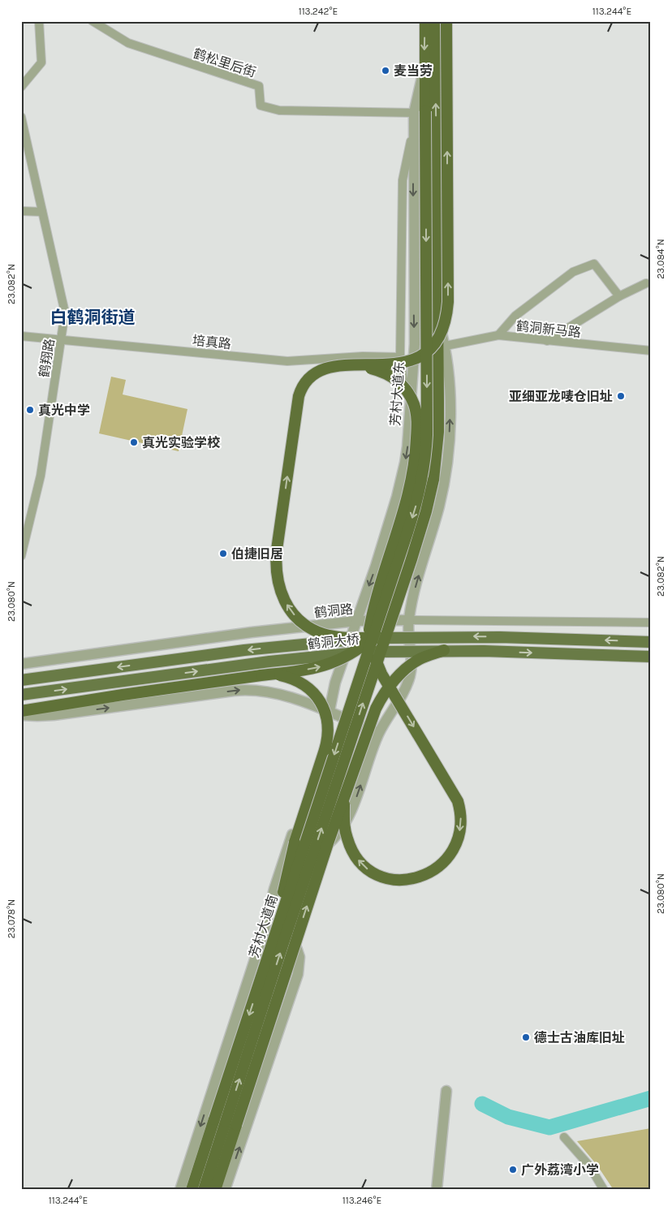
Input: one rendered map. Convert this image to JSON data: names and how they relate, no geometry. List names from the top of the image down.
{
  "streets": {
    "highway": ["芳村大道东", "芳村大道南"],
    "main road": ["鹤洞大桥"],
    "street": [
      "鹤松里后街",
      "鹤洞新马路",
      "培真路",
      "鹤翔路",
      "鹤洞路"
    ]
  },
  "crossings": [
    ["鹤松里后街", "芳村大道东"],
    ["培真路", "鹤翔路"],
    ["芳村大道东", "鹤洞路"],
    ["芳村大道东", "芳村大道南"]
  ],
  "districts": ["白鹤洞街道"],
  "places": [
    "麦当劳",
    "亚细亚龙唛仓旧址",
    "真光中学",
    "真光实验学校",
    "伯捷旧居",
    "德士古油库旧址",
    "广外荔湾小学"
  ],
  "coordinates": [
    "113.242°E",
    "113.244°E",
    "23.084°N",
    "23.082°N",
    "23.080°N",
    "23.078°N",
    "113.246°E"
  ]
}
